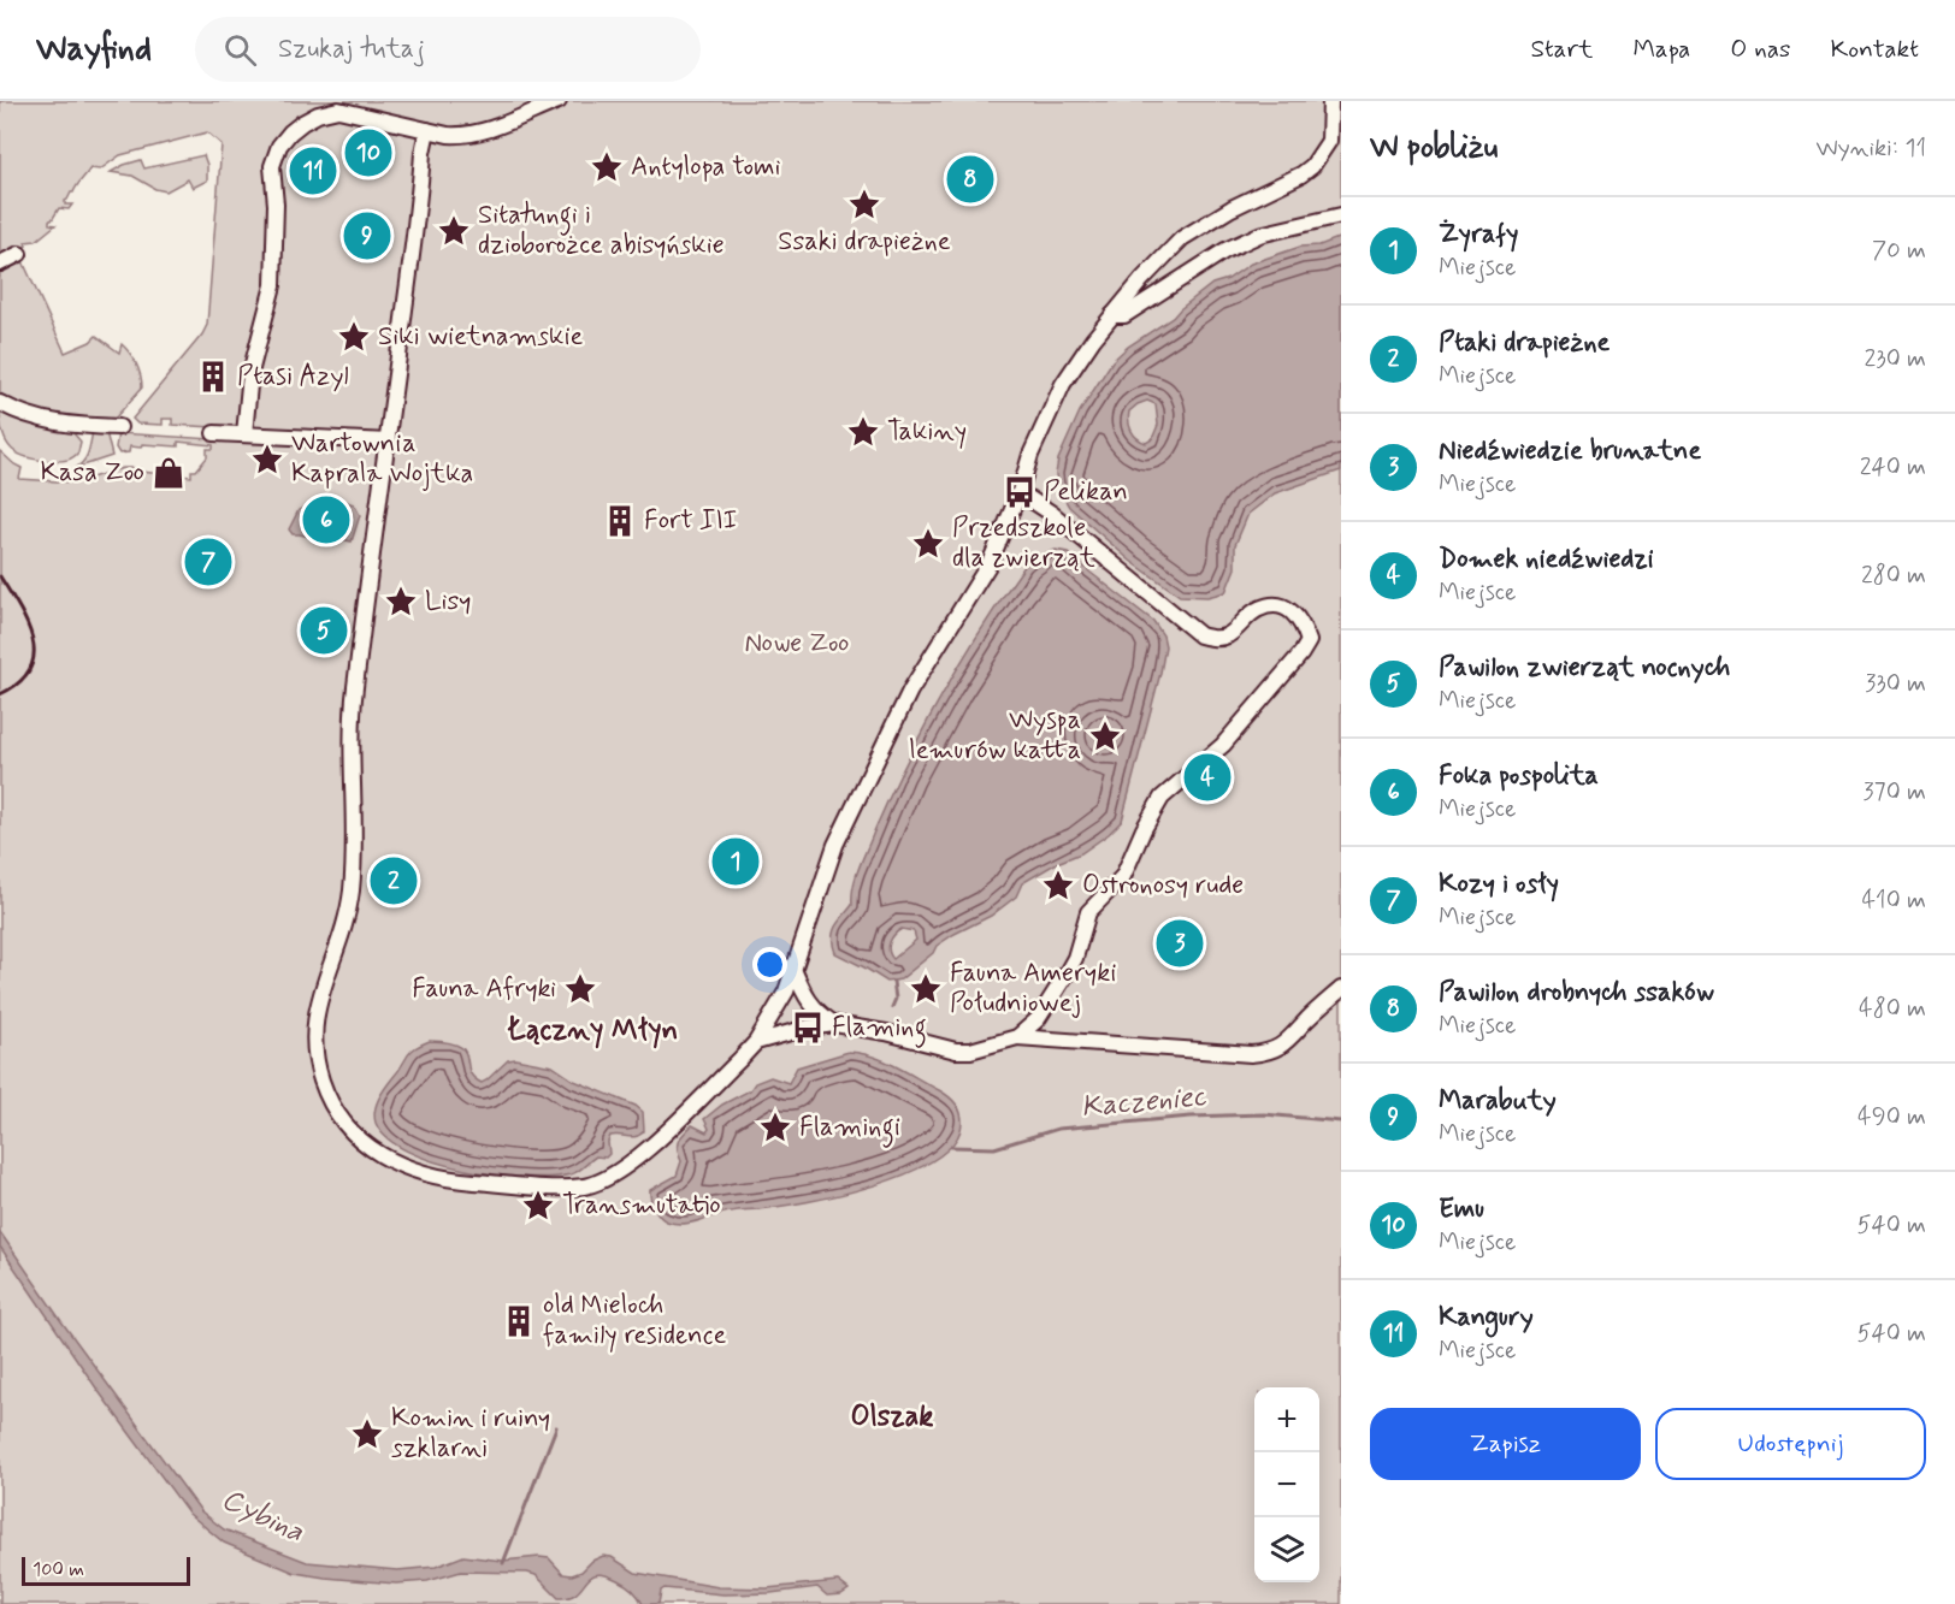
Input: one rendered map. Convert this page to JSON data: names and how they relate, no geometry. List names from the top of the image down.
{
  "districts": ["Łączny Młyn", "Olszak"],
  "water": ["Kaczeniec", "Cybina"],
  "parks": ["Nowe Zoo"],
  "places": {
    "place": [
      "Antylopa tomi",
      "Ssaki drapieżne",
      "Sitatungi i dzioborożce abisyńskie",
      "Siki wietnamskie",
      "Takiny",
      "Wartownia Kaprala Wojtka",
      "Przedszkole dla zwierząt",
      "Lisy",
      "Wyspa lemurów katta",
      "Ostronosy rude",
      "Fauna Afryki",
      "Fauna Ameryki Południowej",
      "Flamingi",
      "Transmutatio",
      "Komin i ruiny szklarni"
    ],
    "building": ["Ptasi Azyl", "Fort III", "old Mieloch family residence"],
    "shop": ["Kasa Zoo"],
    "bus stop": ["Pelikan", "Flaming"]
  },
  "scale_bar": "100 m",
  "page": {
    "header": "Wayfind",
    "search": "Szukaj tutaj",
    "nav": [
      "Start",
      "Mapa",
      "O nas",
      "Kontakt"
    ],
    "heading": ["W pobliżu", "Wyniki: 11"],
    "pins": [
      "10",
      "11",
      "8",
      "9",
      "6",
      "7",
      "5",
      "4",
      "1",
      "2",
      "3"
    ],
    "list": [
      {
        "mark": "1",
        "name": "Żyrafy",
        "note": "Miejsce",
        "value": "70 m"
      },
      {
        "mark": "2",
        "name": "Ptaki drapieżne",
        "note": "Miejsce",
        "value": "230 m"
      },
      {
        "mark": "3",
        "name": "Niedźwiedzie brunatne",
        "note": "Miejsce",
        "value": "240 m"
      },
      {
        "mark": "4",
        "name": "Domek niedźwiedzi",
        "note": "Miejsce",
        "value": "280 m"
      },
      {
        "mark": "5",
        "name": "Pawilon zwierząt nocnych",
        "note": "Miejsce",
        "value": "330 m"
      },
      {
        "mark": "6",
        "name": "Foka pospolita",
        "note": "Miejsce",
        "value": "370 m"
      },
      {
        "mark": "7",
        "name": "Kozy i osły",
        "note": "Miejsce",
        "value": "410 m"
      },
      {
        "mark": "8",
        "name": "Pawilon drobnych ssaków",
        "note": "Miejsce",
        "value": "480 m"
      },
      {
        "mark": "9",
        "name": "Marabuty",
        "note": "Miejsce",
        "value": "490 m"
      },
      {
        "mark": "10",
        "name": "Emu",
        "note": "Miejsce",
        "value": "540 m"
      },
      {
        "mark": "11",
        "name": "Kangury",
        "note": "Miejsce",
        "value": "540 m"
      }
    ],
    "buttons": ["Zapisz", "Udostępnij"],
    "map_buttons": ["+", "−"],
    "scale": "100 m"
  }
}
